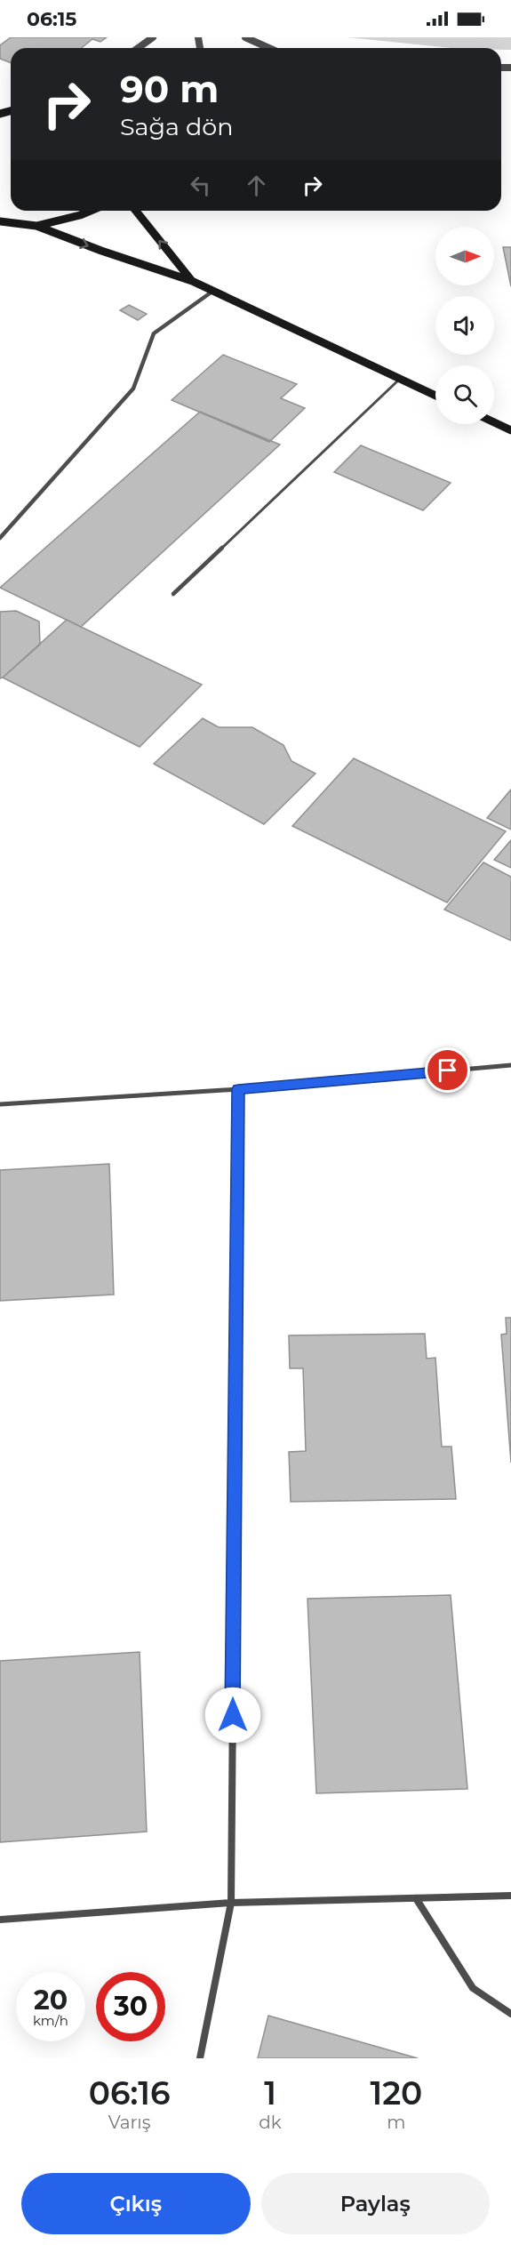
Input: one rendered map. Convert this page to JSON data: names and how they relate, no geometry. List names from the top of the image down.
{
  "north": "right",
  "page": {
    "status": "06:15",
    "turn": ["90 m", "Sağa dön"],
    "speed": "20 km/h",
    "limit": "30",
    "eta": [
      "06:16",
      "Varış",
      "1",
      "dk",
      "120",
      "m"
    ],
    "buttons": ["Çıkış", "Paylaş"]
  }
}
